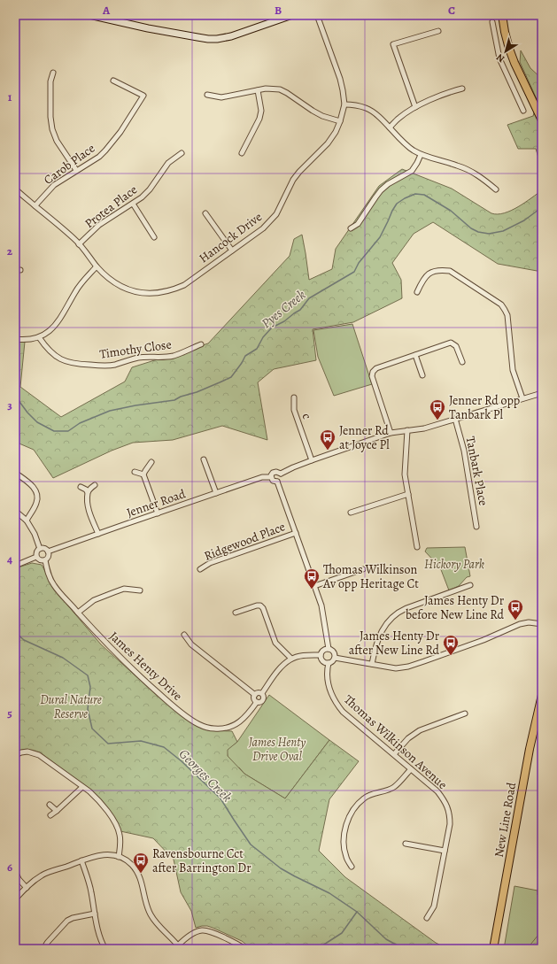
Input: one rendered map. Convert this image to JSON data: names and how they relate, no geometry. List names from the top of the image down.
{
  "streets": {
    "main road": ["New Line Road"],
    "street": [
      "Carob Place",
      "Protea Place",
      "Hancock Drive",
      "Timothy Close",
      "c",
      "Tanbark Place",
      "Jenner Road",
      "Ridgewood Place",
      "James Henty Drive",
      "Thomas Wilkinson Avenue"
    ]
  },
  "crossings": [
    ["Carob Place", "Hancock Drive"],
    ["Protea Place", "Hancock Drive"],
    ["Jenner Road", "James Henty Drive"]
  ],
  "water": ["Pyes Creek", "Georges Creek"],
  "parks": ["Hickory Park", "Dural Nature Reserve", "James Henty Drive Oval"],
  "places": {
    "bus stop": [
      "Jenner Rd opp Tanbark Pl",
      "Jenner Rd at Joyce Pl",
      "Thomas Wilkinson Av opp Heritage Ct",
      "James Henty Dr before New Line Rd",
      "James Henty Dr after New Line Rd",
      "Ravensbourne Cct after Barrington Dr"
    ]
  },
  "north": "bottom left",
  "grid": {
    "columns": ["A", "B", "C"],
    "rows": [
      "1",
      "2",
      "3",
      "4",
      "5",
      "6"
    ]
  }
}
